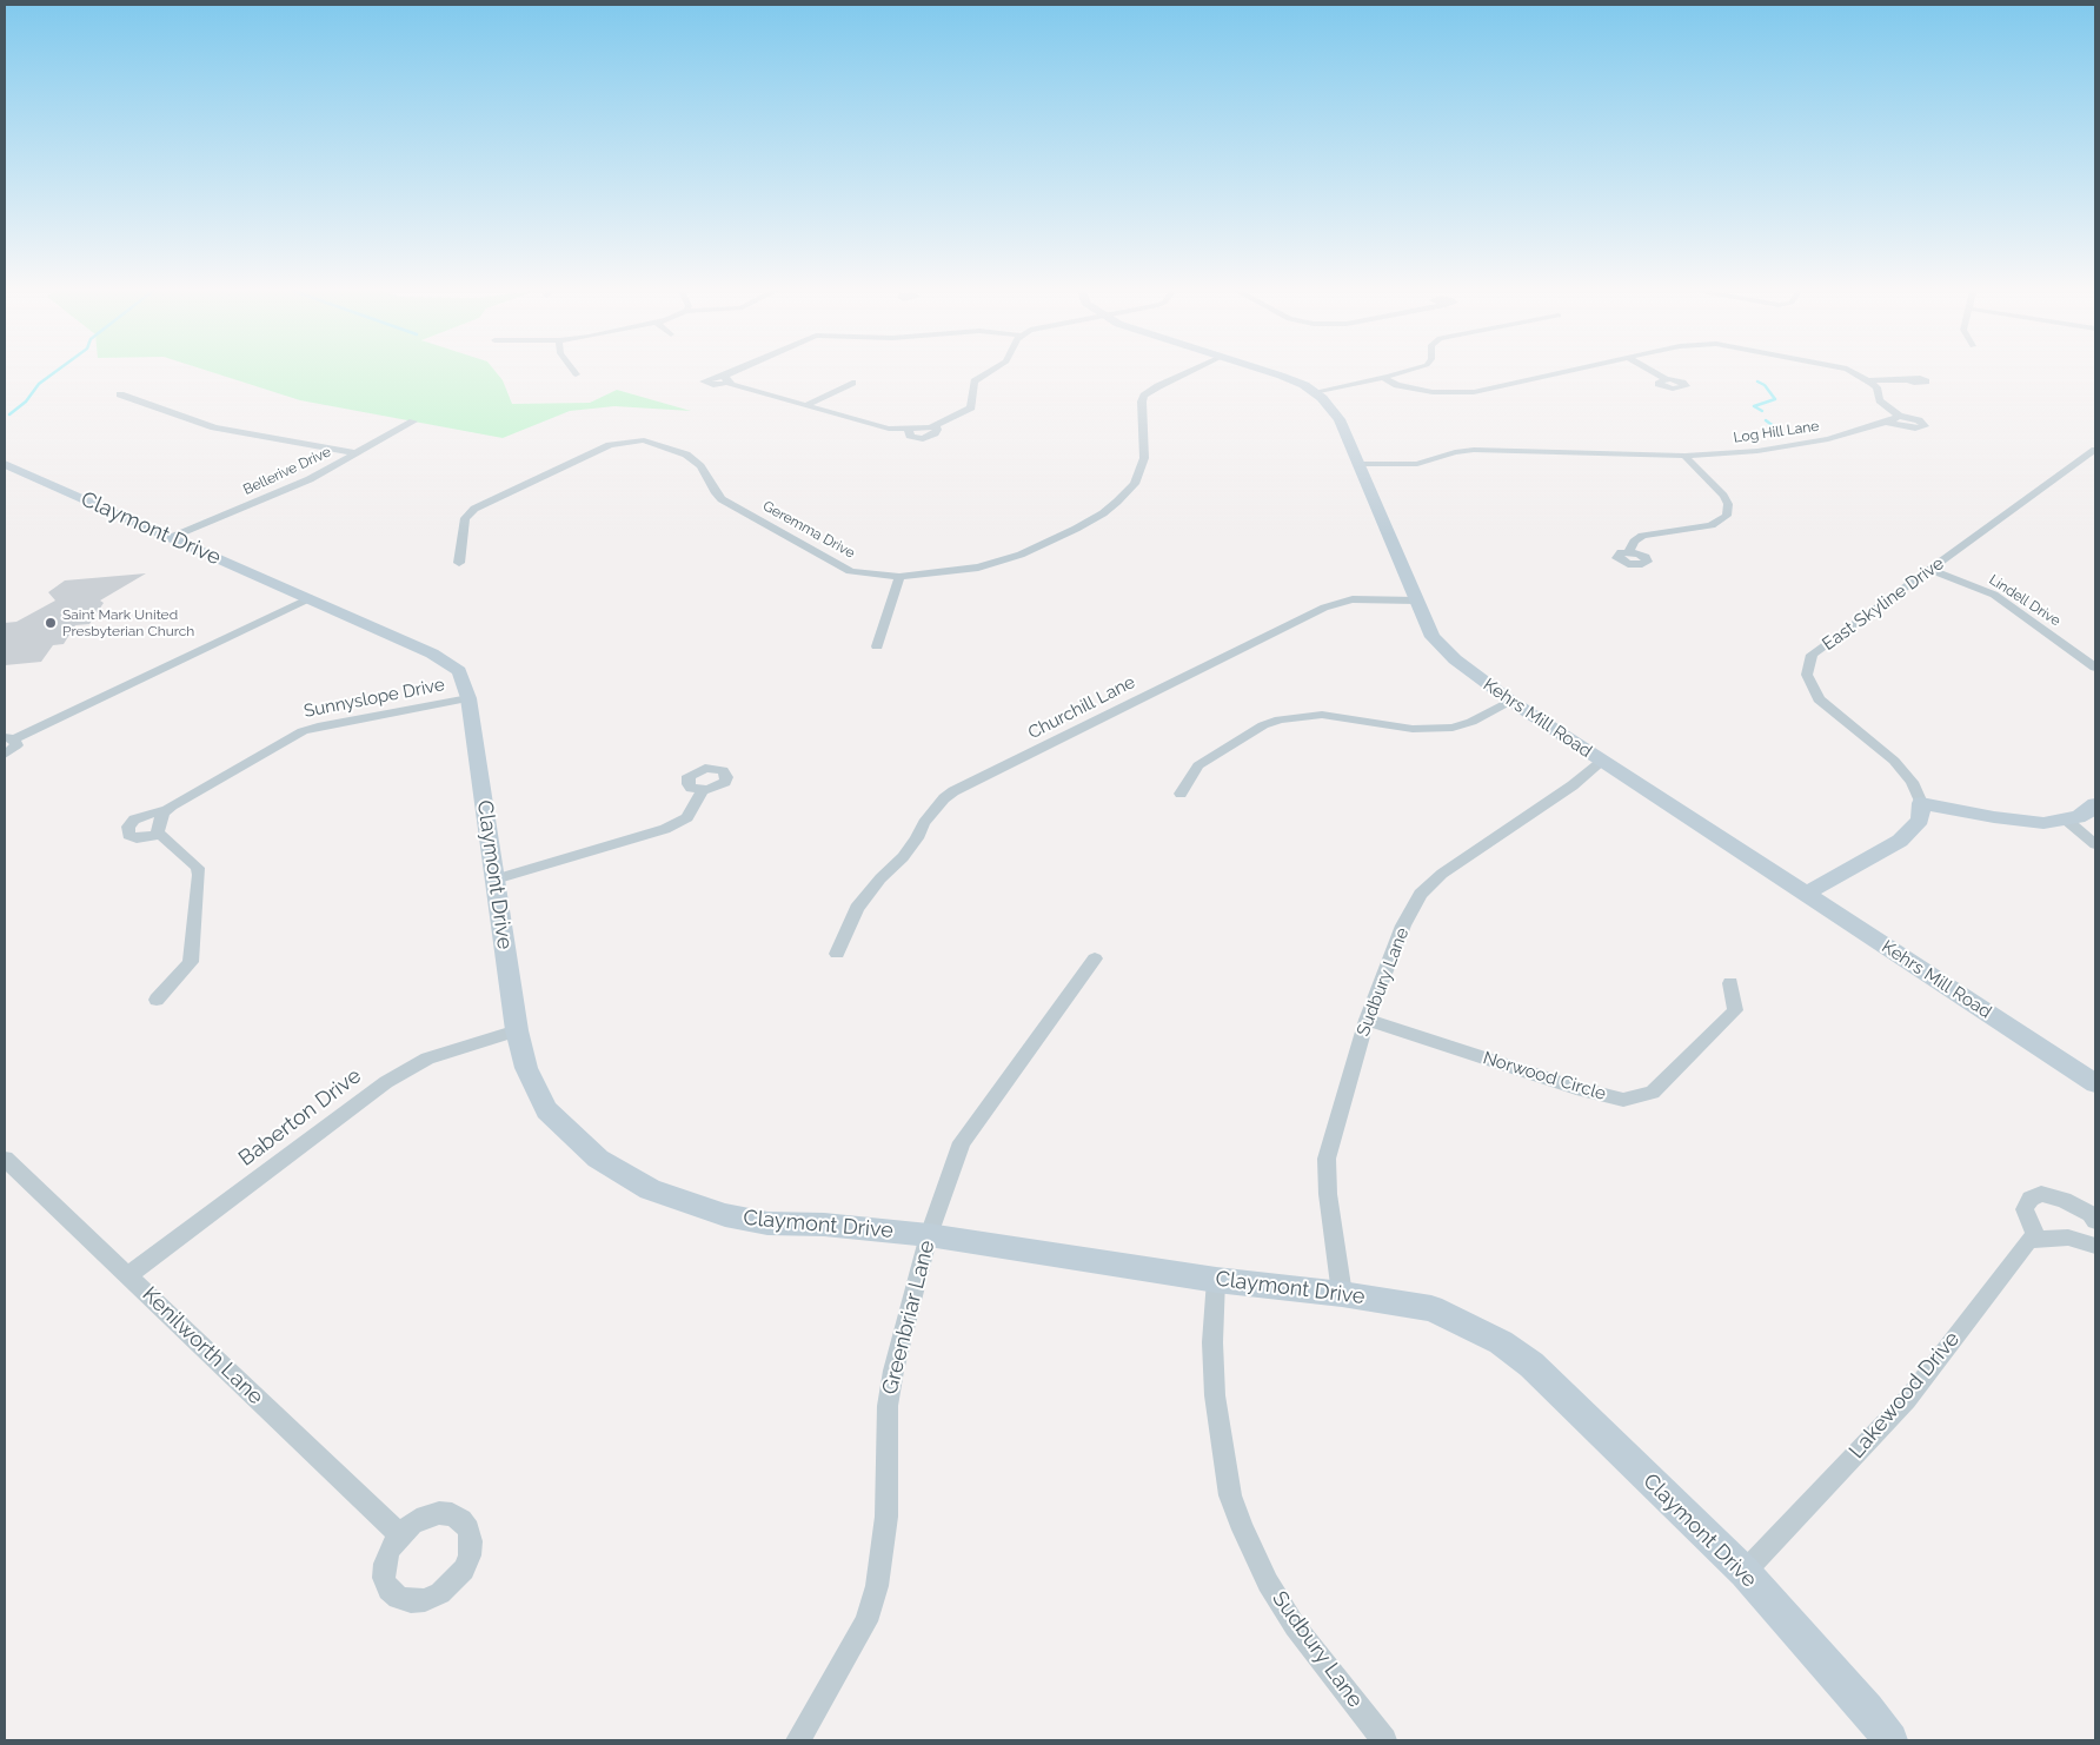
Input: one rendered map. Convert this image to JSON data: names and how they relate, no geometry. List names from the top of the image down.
{
  "streets": {
    "street": [
      "Log Hill Lane",
      "Bellerive Drive",
      "Claymont Drive",
      "Geremma Drive",
      "Lindell Drive",
      "East Skyline Drive",
      "Sunnyslope Drive",
      "Churchill Lane",
      "Kehrs Mill Road",
      "Sudbury Lane",
      "Norwood Circle",
      "Baberton Drive",
      "Greenbriar Lane",
      "Kenilworth Lane",
      "Lakewood Drive"
    ]
  },
  "crossings": [
    ["Log Hill Lane", "Kehrs Mill Road"],
    ["Bellerive Drive", "Claymont Drive"],
    ["Claymont Drive", "Sunnyslope Drive"],
    ["Claymont Drive", "Sudbury Lane"],
    ["Claymont Drive", "Baberton Drive"],
    ["Claymont Drive", "Greenbriar Lane"],
    ["Claymont Drive", "Lakewood Drive"],
    ["Lindell Drive", "East Skyline Drive"],
    ["Churchill Lane", "Kehrs Mill Road"],
    ["Kehrs Mill Road", "Sudbury Lane"],
    ["Sudbury Lane", "Norwood Circle"],
    ["Baberton Drive", "Kenilworth Lane"]
  ],
  "places": ["Saint Mark United Presbyterian Church"]
}
